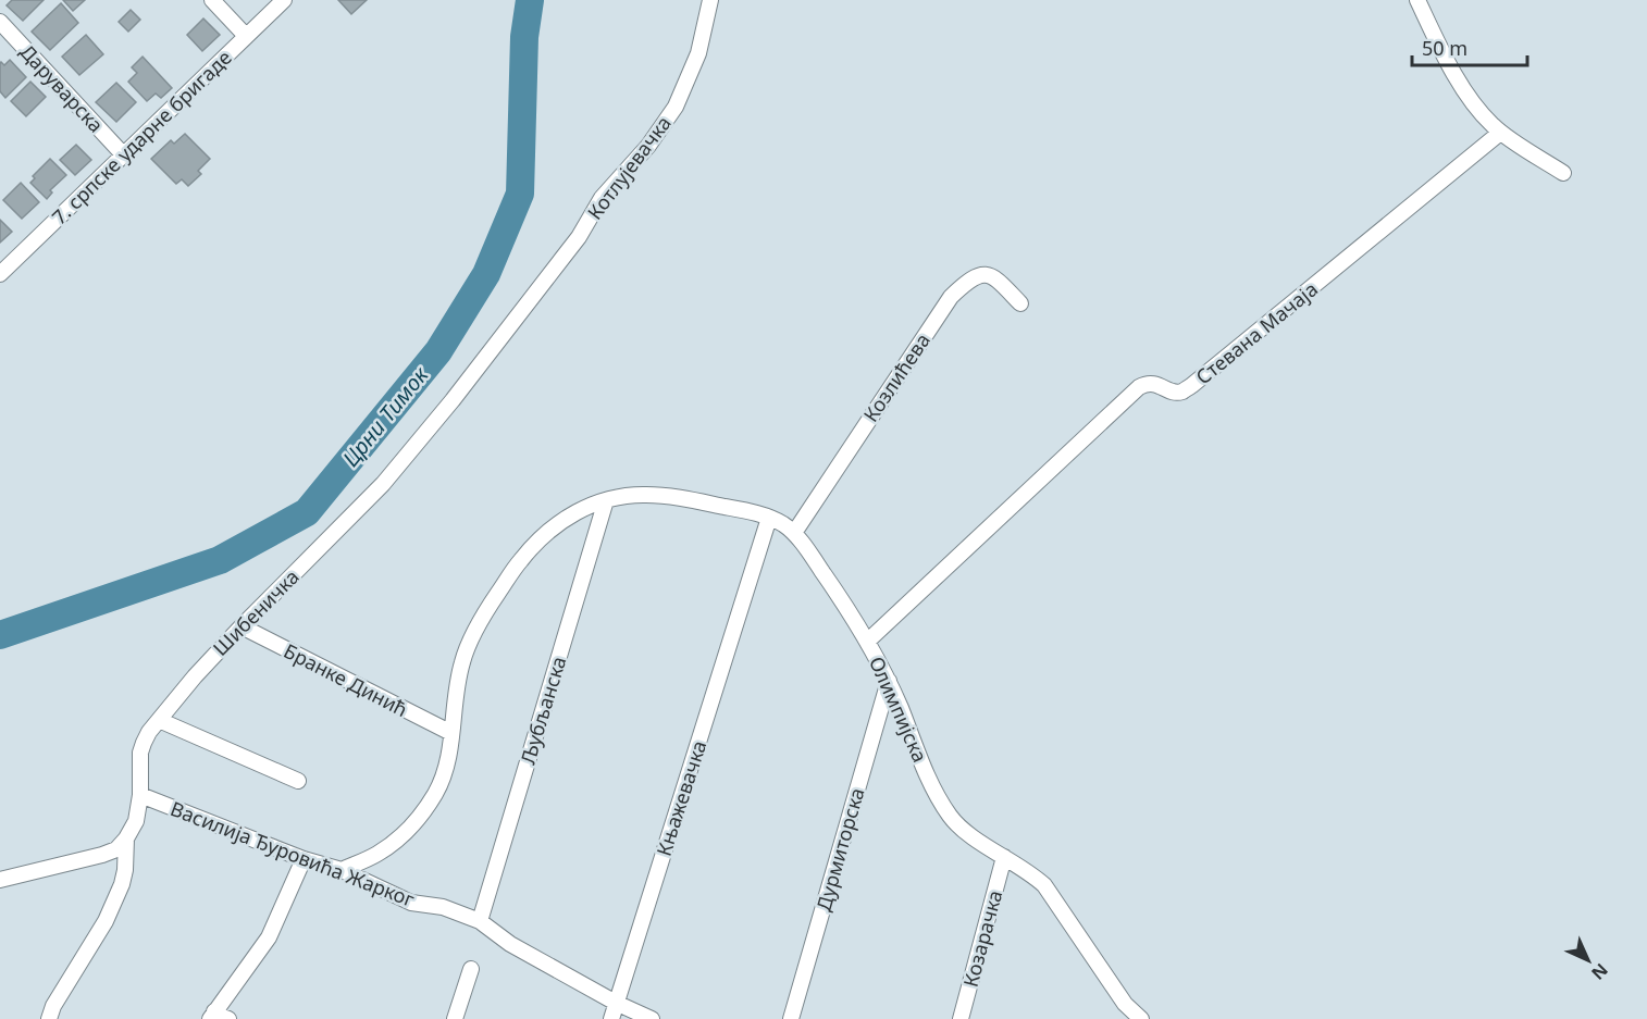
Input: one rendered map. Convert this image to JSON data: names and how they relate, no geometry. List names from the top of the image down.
{
  "streets": {
    "street": [
      "Даруварска",
      "7. српске ударне бригаде",
      "Котлујевачка",
      "Стевана Мачаја",
      "Козлићева",
      "Шибеничка",
      "Бранке Динић",
      "Олимпијска",
      "Љубљанска",
      "Књажевачка",
      "Дурмиторска",
      "Василија Ђуровића Жарког",
      "Козарачка"
    ]
  },
  "crossings": [
    ["Даруварска", "7. српске ударне бригаде"],
    ["Котлујевачка", "Шибеничка"],
    ["Стевана Мачаја", "Олимпијска"],
    ["Козлићева", "Олимпијска"],
    ["Шибеничка", "Бранке Динић"],
    ["Шибеничка", "Василија Ђуровића Жарког"],
    ["Бранке Динић", "Олимпијска"],
    ["Олимпијска", "Љубљанска"],
    ["Олимпијска", "Књажевачка"],
    ["Олимпијска", "Дурмиторска"],
    ["Олимпијска", "Василија Ђуровића Жарког"],
    ["Олимпијска", "Козарачка"],
    ["Љубљанска", "Василија Ђуровића Жарког"],
    ["Књажевачка", "Василија Ђуровића Жарког"]
  ],
  "water": ["Црни Тимок"],
  "scale_bar": "50 m",
  "north": "bottom right"
}
